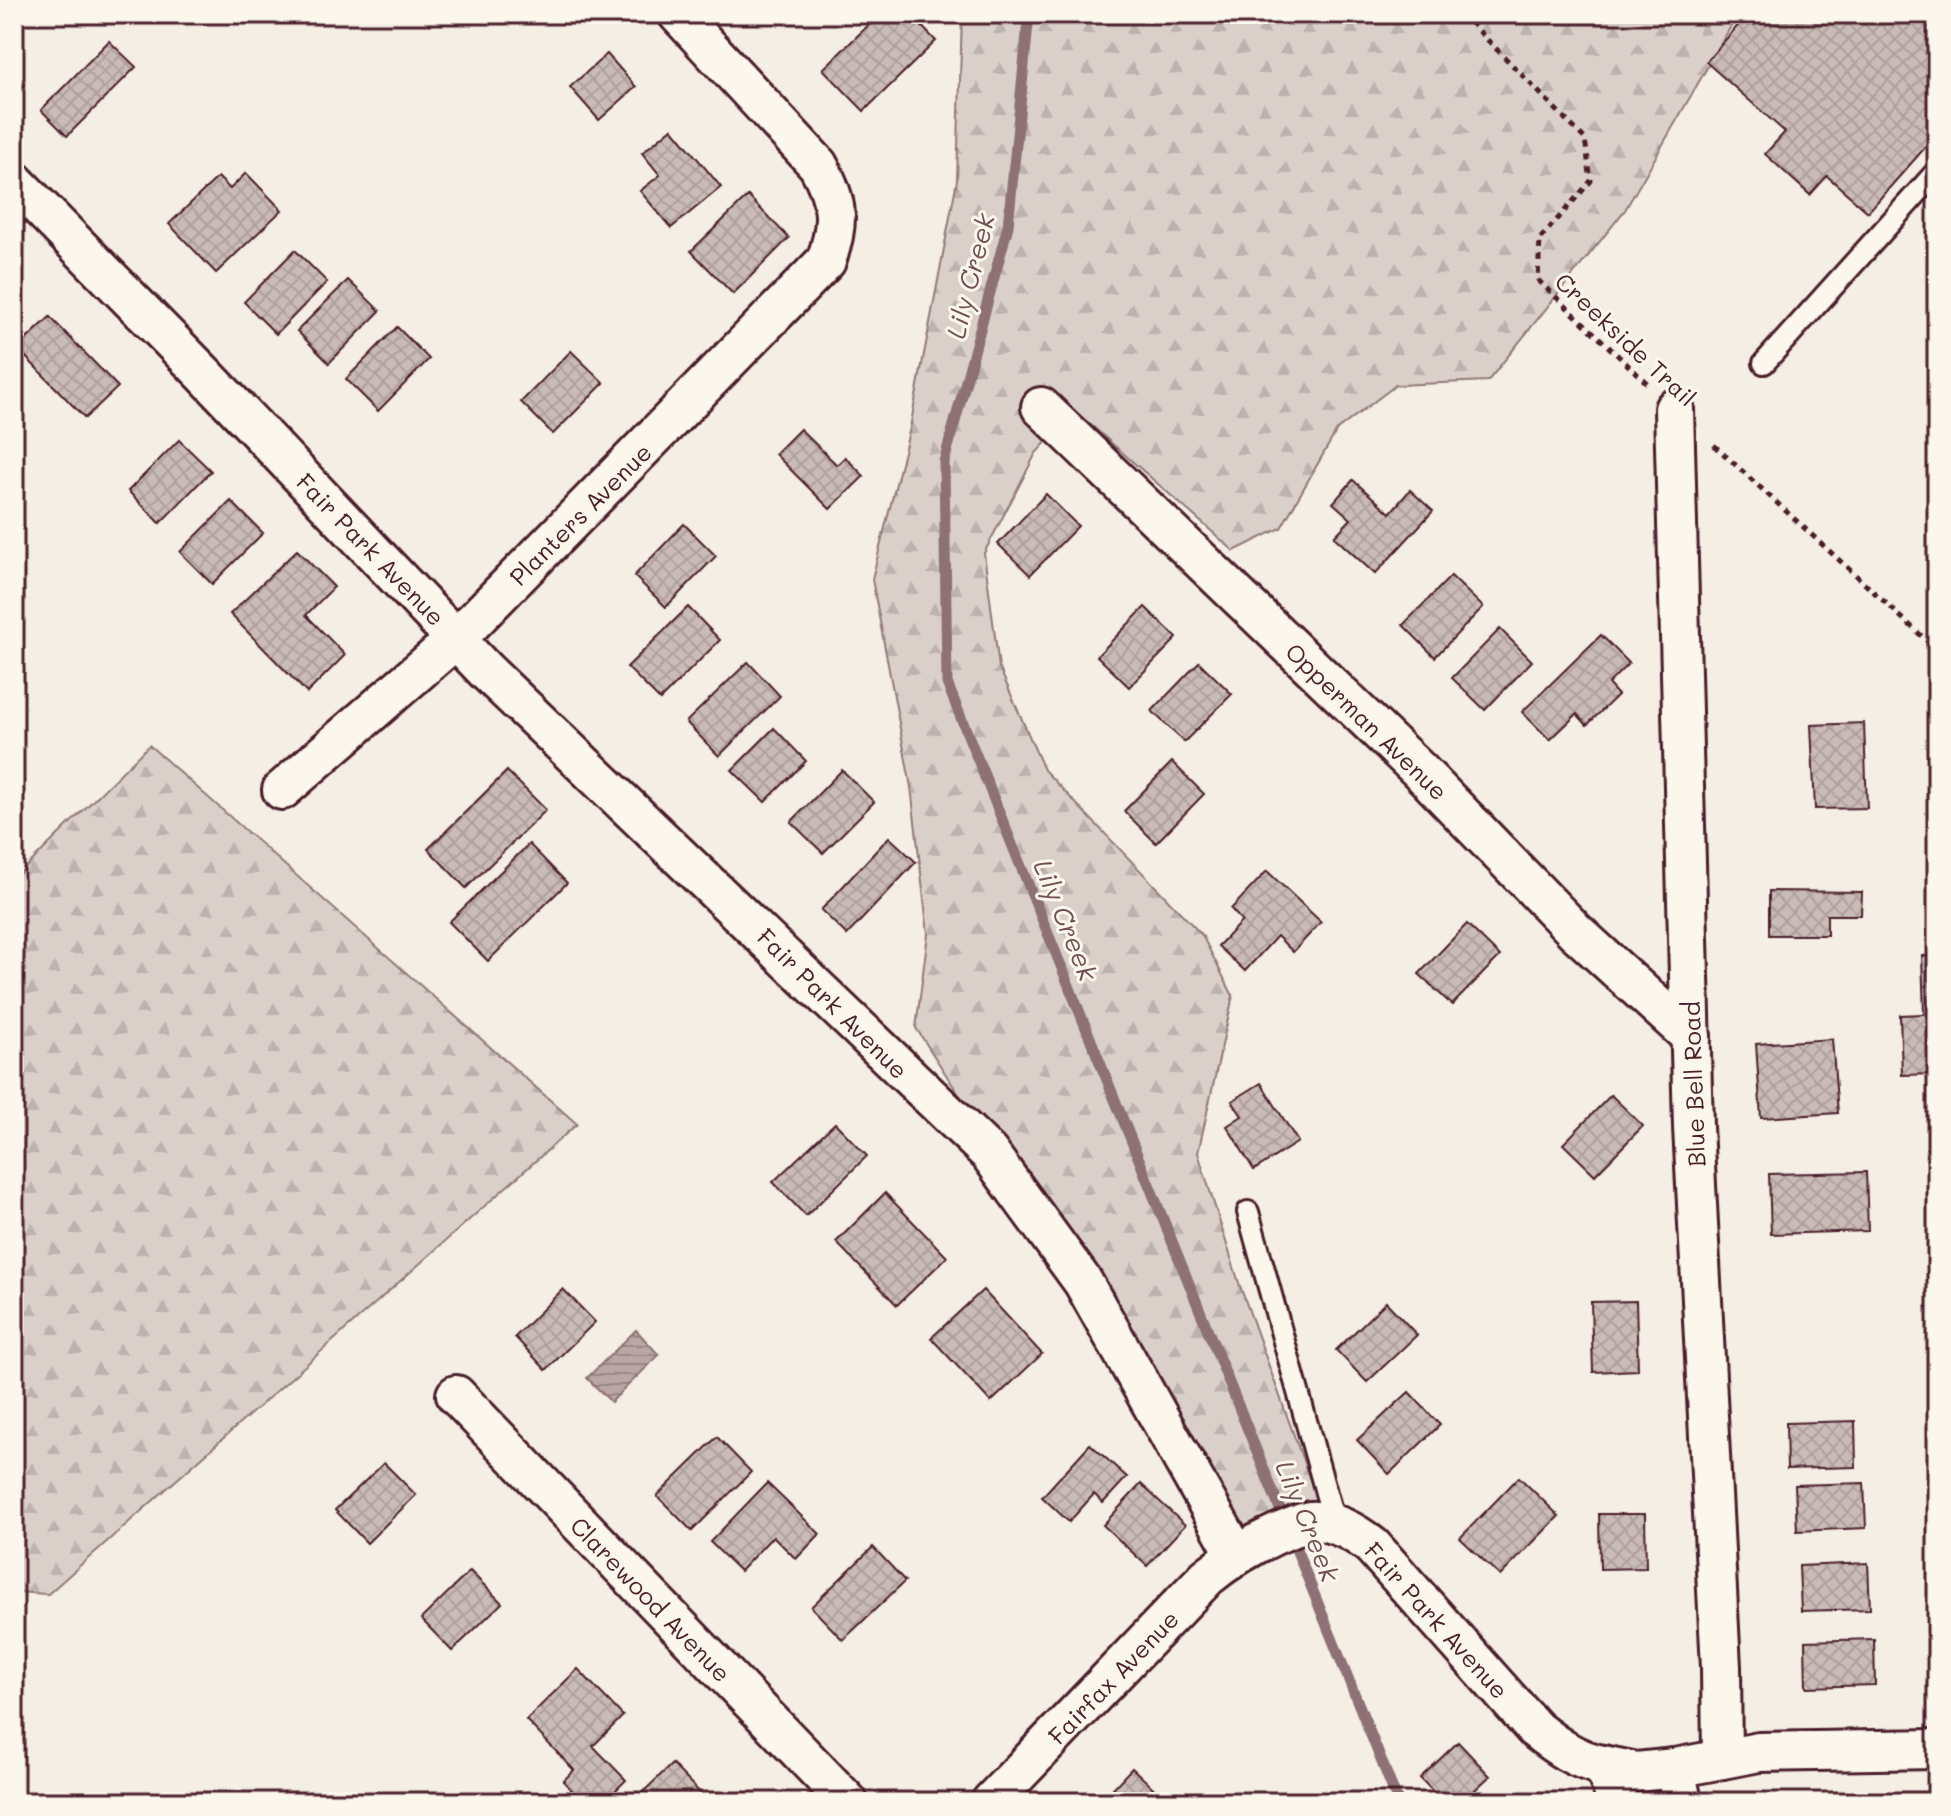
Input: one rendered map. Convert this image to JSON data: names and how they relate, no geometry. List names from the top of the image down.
{
  "streets": {
    "street": [
      "Planters Avenue",
      "Fair Park Avenue",
      "Opperman Avenue",
      "Blue Bell Road",
      "Clarewood Avenue",
      "Fairfax Avenue"
    ],
    "path": ["Creekside Trail"]
  },
  "crossings": [
    ["Creekside Trail", "Blue Bell Road"],
    ["Planters Avenue", "Fair Park Avenue"],
    ["Fair Park Avenue", "Blue Bell Road"],
    ["Fair Park Avenue", "Fairfax Avenue"],
    ["Opperman Avenue", "Blue Bell Road"]
  ],
  "water": ["Lily Creek"]
}
